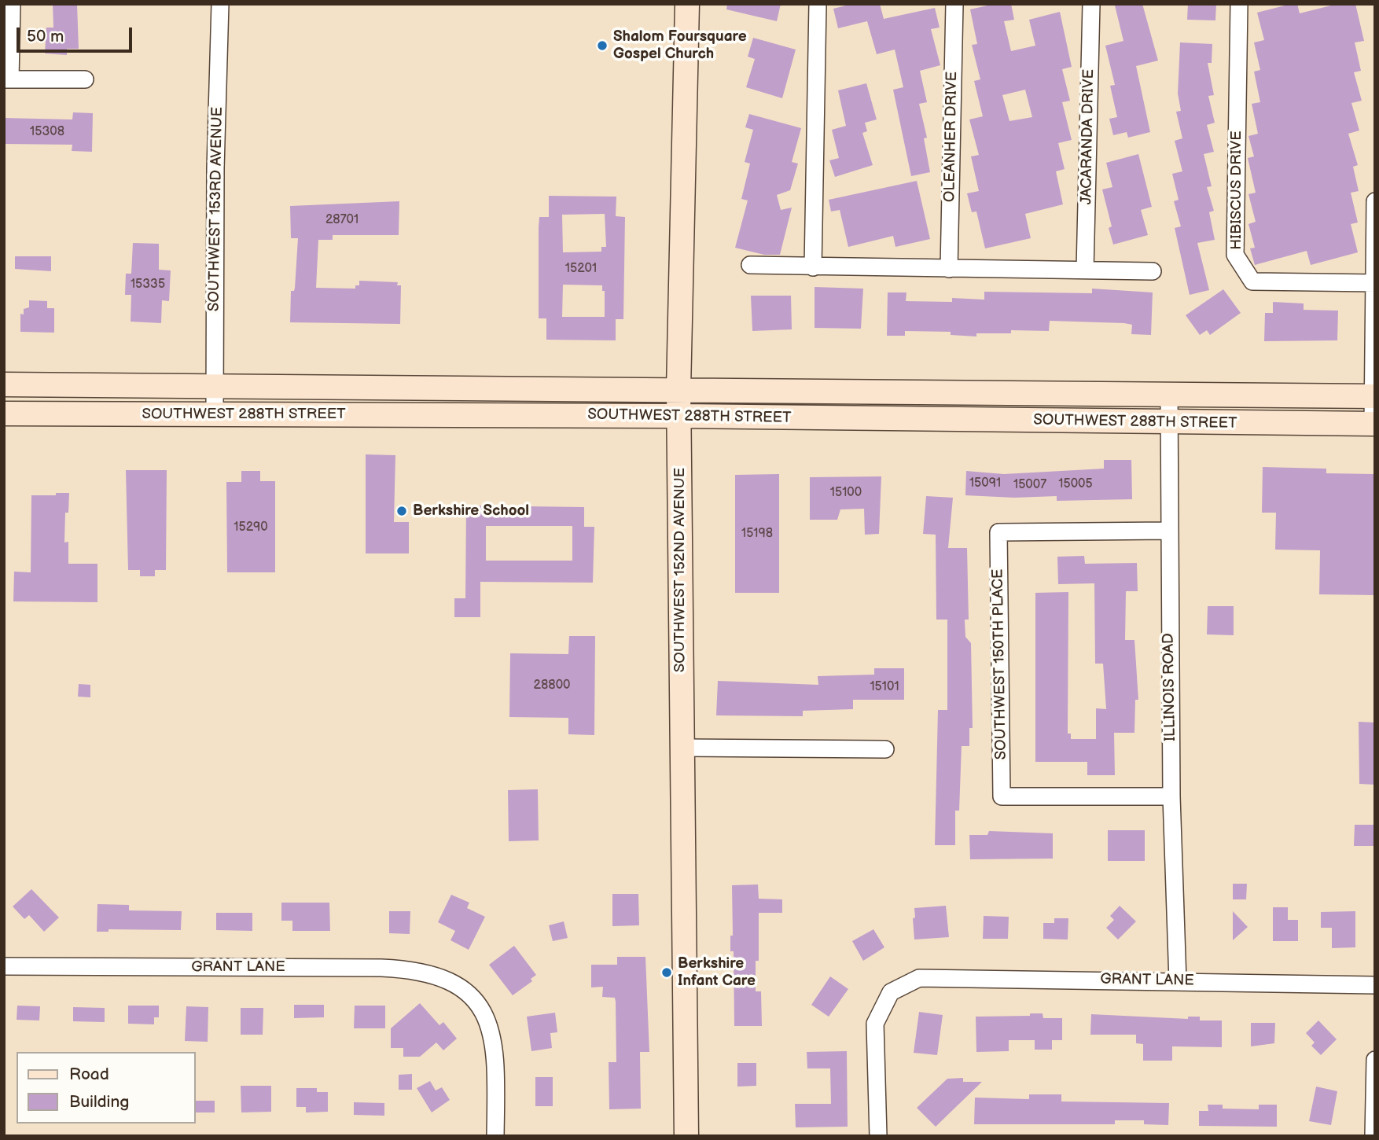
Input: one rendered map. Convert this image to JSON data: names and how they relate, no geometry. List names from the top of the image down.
{
  "streets": {
    "main road": ["SOUTHWEST 288TH STREET", "SOUTHWEST 152ND AVENUE"],
    "street": [
      "OLEANHER DRIVE",
      "JACARANDA DRIVE",
      "HIBISCUS DRIVE",
      "SOUTHWEST 153RD AVENUE",
      "SOUTHWEST 150TH PLACE",
      "ILLINOIS ROAD",
      "GRANT LANE"
    ]
  },
  "crossings": [
    ["SOUTHWEST 153RD AVENUE", "SOUTHWEST 288TH STREET"],
    ["SOUTHWEST 288TH STREET", "SOUTHWEST 152ND AVENUE"],
    ["SOUTHWEST 288TH STREET", "ILLINOIS ROAD"],
    ["SOUTHWEST 150TH PLACE", "ILLINOIS ROAD"],
    ["ILLINOIS ROAD", "GRANT LANE"]
  ],
  "places": ["Shalom Foursquare Gospel Church", "Berkshire School", "Berkshire Infant Care"],
  "house_numbers": [
    "15308",
    "28701",
    "15201",
    "15335",
    "15091",
    "15005",
    "15007",
    "15100",
    "15290",
    "15198",
    "28800",
    "15101"
  ],
  "legend": ["Road", "Building"],
  "scale_bar": "50 m"
}
